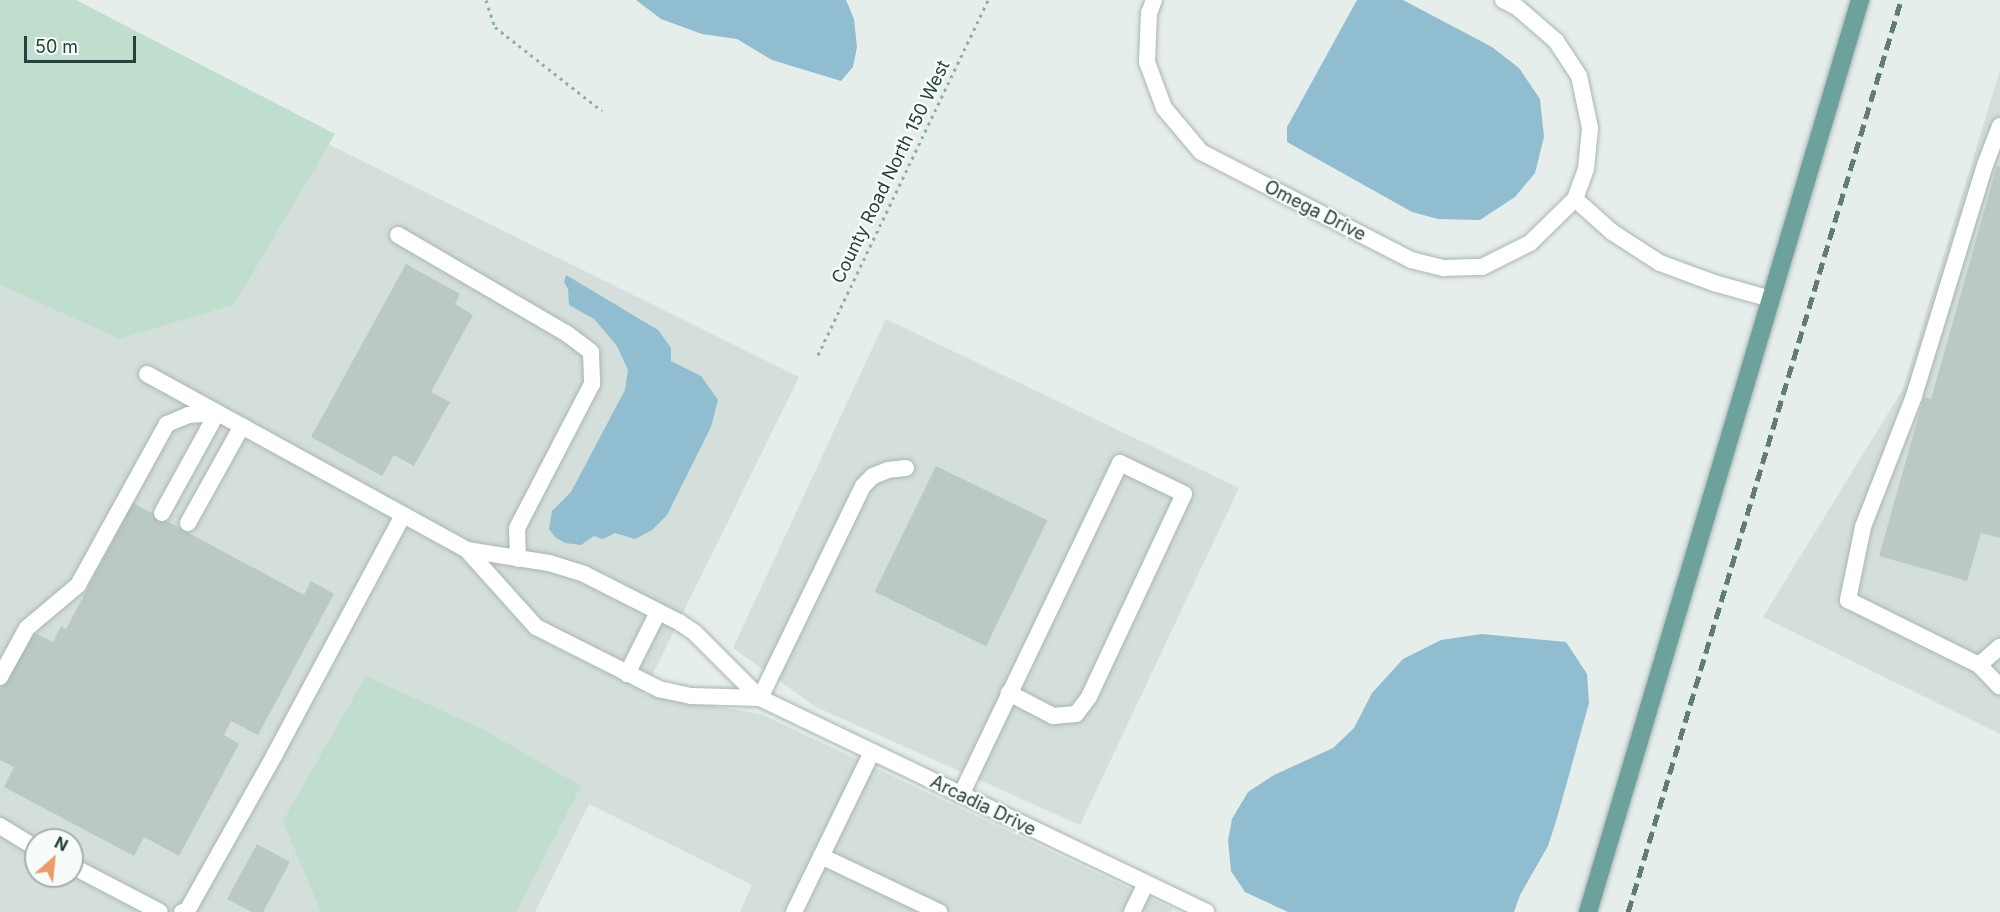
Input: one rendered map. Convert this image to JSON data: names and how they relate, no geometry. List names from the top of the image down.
{
  "streets": {
    "street": ["Omega Drive", "Arcadia Drive"],
    "path": ["County Road North 150 West"]
  },
  "scale_bar": "50 m",
  "north": "top right"
}
